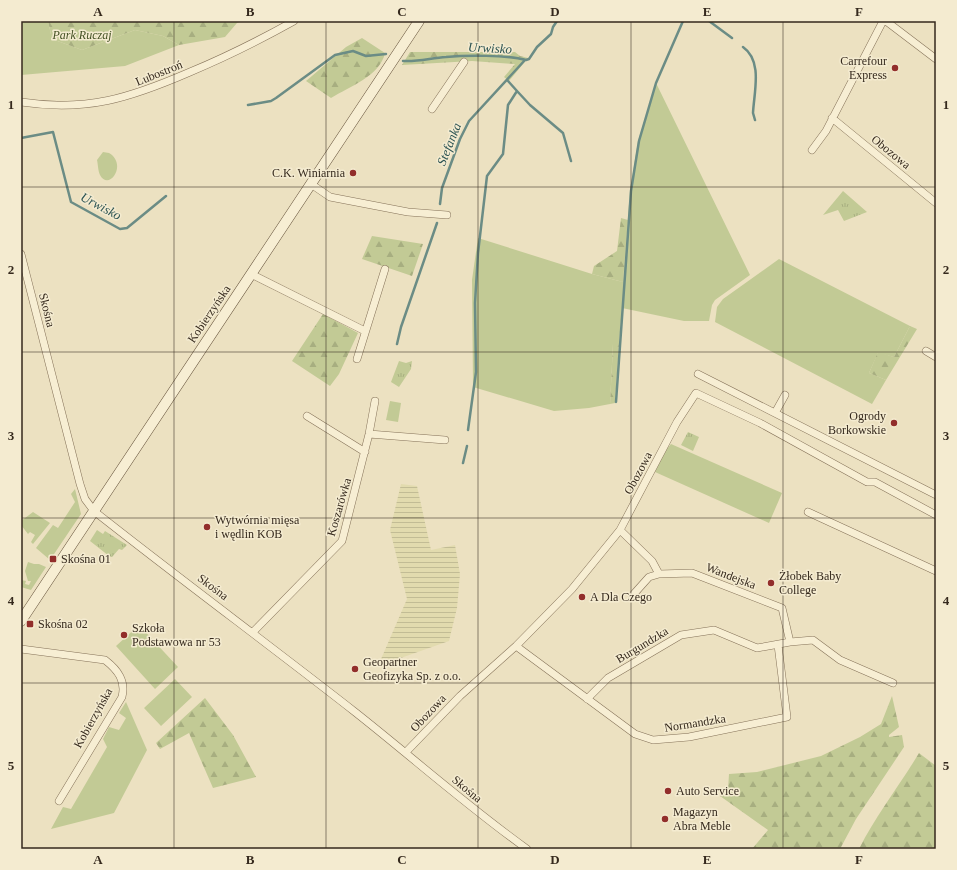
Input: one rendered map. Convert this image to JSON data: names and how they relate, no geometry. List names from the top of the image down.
{
  "streets": {
    "street": [
      "Lubostroń",
      "Obozowa",
      "Skośna",
      "Kobierzyńska",
      "Koszarówka",
      "Wandejska",
      "Burgundzka",
      "Normandzka"
    ]
  },
  "crossings": [
    ["Obozowa", "Skośna"],
    ["Obozowa", "Normandzka"],
    ["Skośna", "Kobierzyńska"],
    ["Skośna", "Koszarówka"],
    ["Wandejska", "Burgundzka"],
    ["Burgundzka", "Normandzka"]
  ],
  "water": ["Urwisko", "Stefanka"],
  "parks": ["Park Ruczaj"],
  "places": {
    "other": [
      "Carrefour Express",
      "C.K. Winiarnia",
      "Ogrody Borkowskie",
      "Wytwórnia mięsa i wędlin KOB",
      "Żłobek Baby College",
      "A Dla Czego",
      "Szkoła Podstawowa nr 53",
      "Geopartner Geofizyka Sp. z o.o.",
      "Auto Service",
      "Magazyn Abra Meble"
    ],
    "transit": ["Skośna 01", "Skośna 02"]
  },
  "grid": {
    "columns": [
      "A",
      "B",
      "C",
      "D",
      "E",
      "F"
    ],
    "rows": [
      "1",
      "2",
      "3",
      "4",
      "5"
    ]
  }
}
